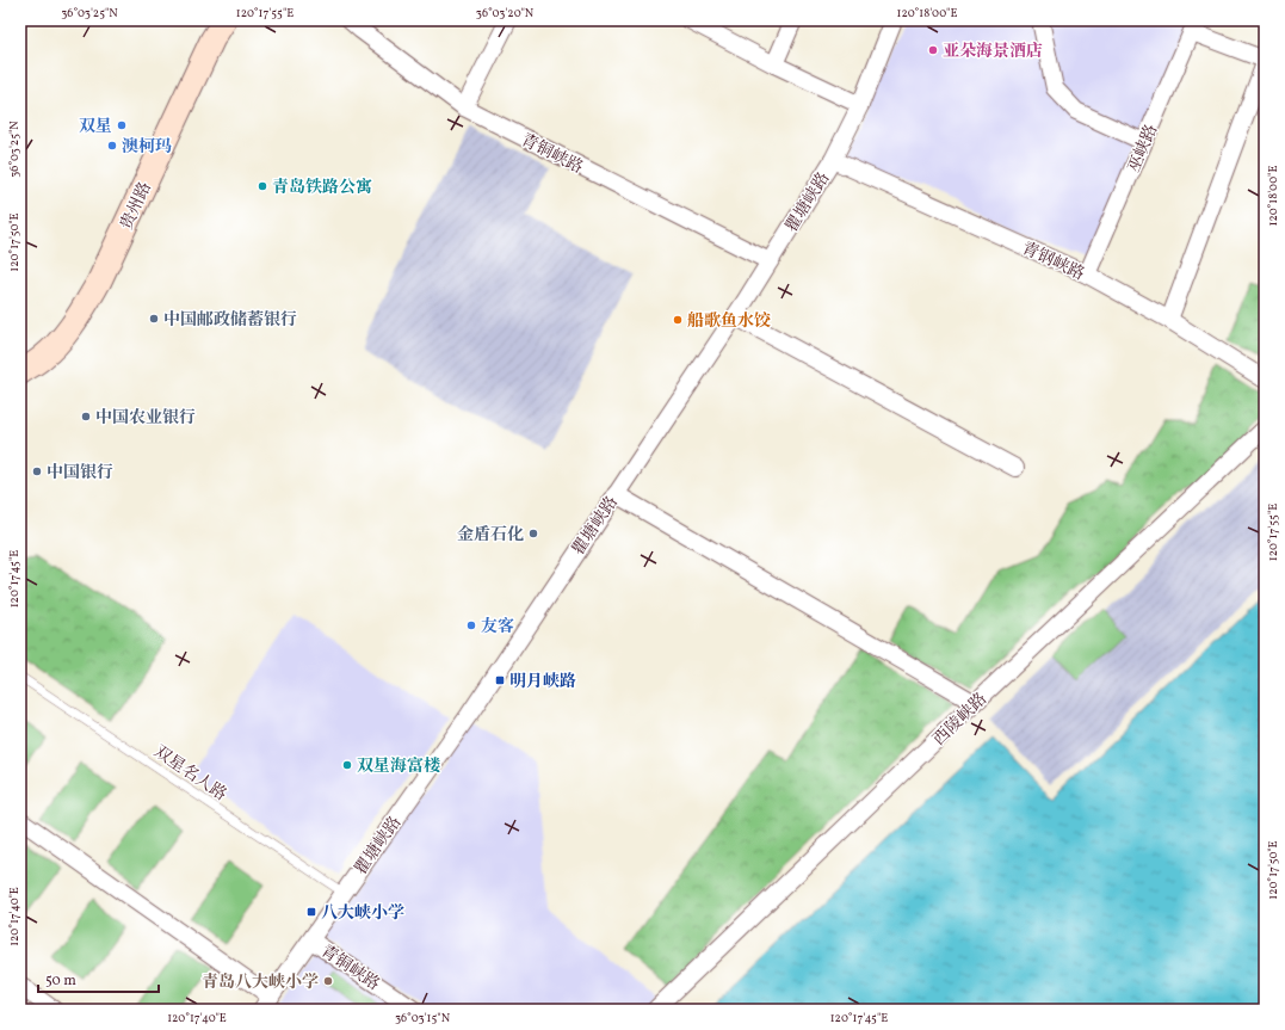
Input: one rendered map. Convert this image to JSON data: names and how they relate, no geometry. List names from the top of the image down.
{
  "streets": {
    "main road": ["贵州路"],
    "street": [
      "巫峡路",
      "青铜峡路",
      "瞿塘峡路",
      "青钢峡路",
      "西陵峡路"
    ],
    "lane": ["双星名人路"]
  },
  "crossings": [
    ["巫峡路", "青钢峡路"],
    ["青铜峡路", "瞿塘峡路"],
    ["瞿塘峡路", "青钢峡路"],
    ["瞿塘峡路", "双星名人路"]
  ],
  "places": {
    "other": [
      "亚朵海景酒店",
      "双星",
      "澳柯玛",
      "青岛铁路公寓",
      "中国邮政储蓄银行",
      "船歌鱼水饺",
      "中国农业银行",
      "中国银行",
      "金盾石化",
      "友客",
      "双星海富楼",
      "青岛八大峡小学"
    ],
    "transit": ["明月峡路", "八大峡小学"]
  },
  "scale_bar": "50 m",
  "coordinates": [
    "36°03'25\"N",
    "120°17'55\"E",
    "36°03'20\"N",
    "120°18'00\"E",
    "120°17'50\"E",
    "120°17'45\"E",
    "120°17'40\"E",
    "36°03'15\"N"
  ]
}
